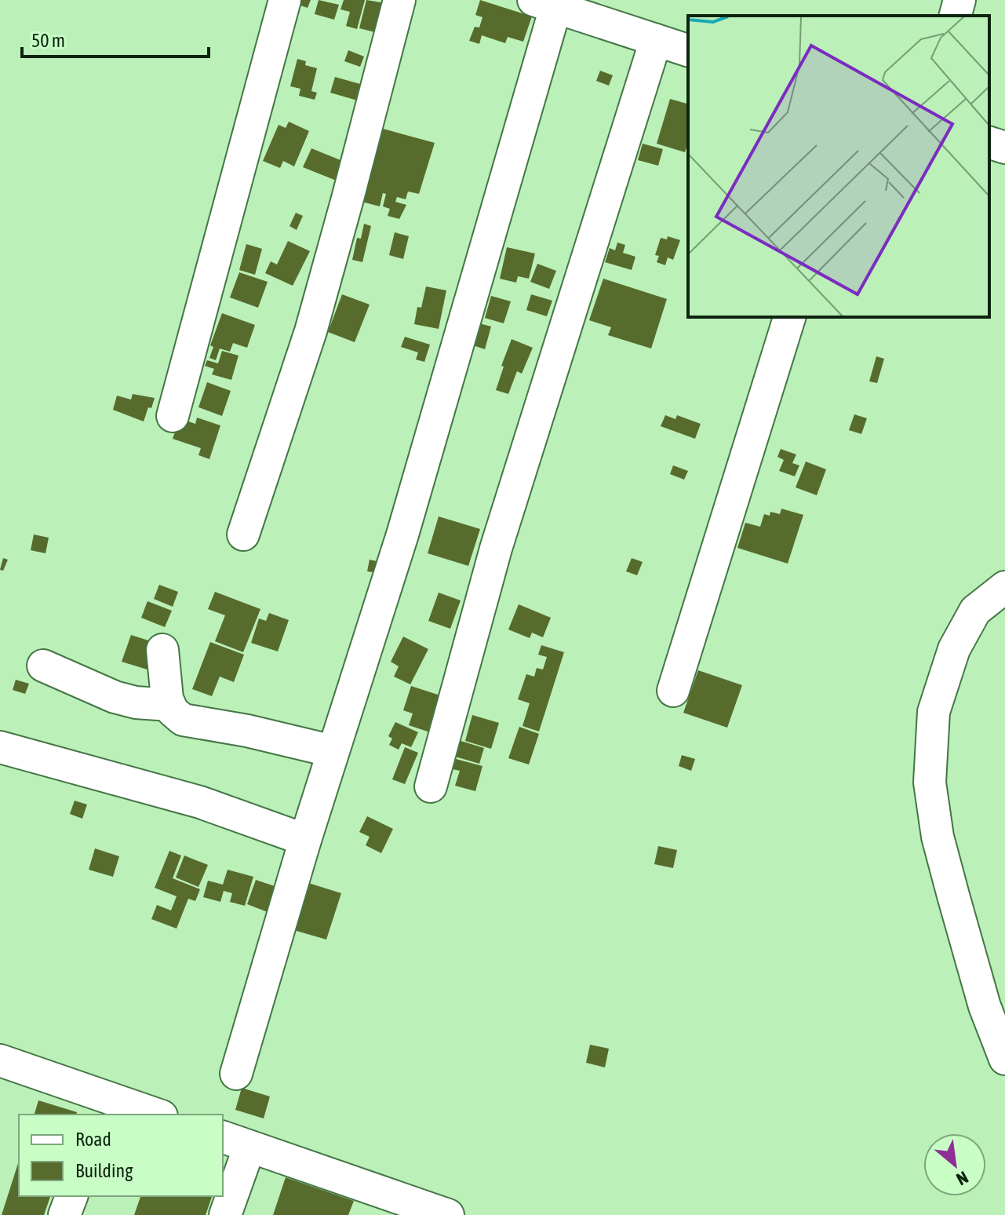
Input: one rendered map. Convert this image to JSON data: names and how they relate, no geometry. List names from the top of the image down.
{
  "legend": ["Road", "Building"],
  "scale_bar": "50 m",
  "north": "bottom right"
}
